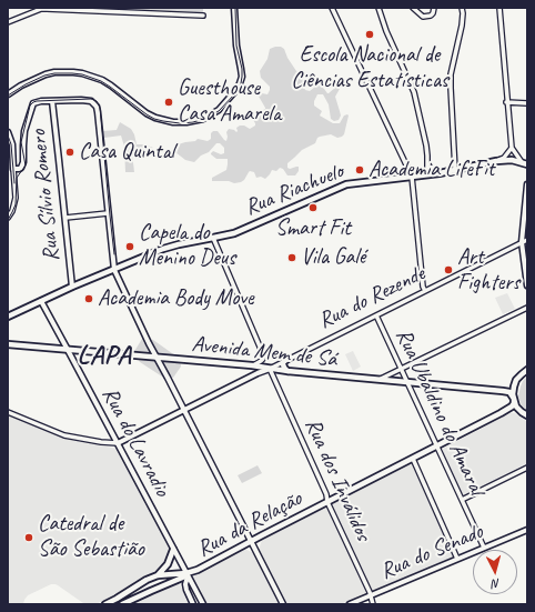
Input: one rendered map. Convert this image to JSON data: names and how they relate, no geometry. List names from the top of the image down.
{
  "streets": {
    "main road": ["Rua Riachuelo", "Avenida Mem de Sá", "Rua da Relação"],
    "street": [
      "Rua Sílvio Romero",
      "Rua do Rezende",
      "Rua Ubaldino do Amaral",
      "Rua do Lavradio",
      "Rua dos Inválidos",
      "Rua do Senado"
    ]
  },
  "crossings": [
    ["Rua Riachuelo", "Rua Sílvio Romero"],
    ["Rua Riachuelo", "Rua do Lavradio"],
    ["Rua do Rezende", "Avenida Mem de Sá"],
    ["Rua do Rezende", "Rua Ubaldino do Amaral"],
    ["Rua do Rezende", "Rua do Lavradio"],
    ["Rua do Rezende", "Rua dos Inválidos"],
    ["Avenida Mem de Sá", "Rua Ubaldino do Amaral"],
    ["Avenida Mem de Sá", "Rua do Lavradio"],
    ["Avenida Mem de Sá", "Rua dos Inválidos"],
    ["Avenida Mem de Sá", "Rua da Relação"],
    ["Rua Ubaldino do Amaral", "Rua da Relação"],
    ["Rua Ubaldino do Amaral", "Rua do Senado"],
    ["Rua do Lavradio", "Rua da Relação"],
    ["Rua dos Inválidos", "Rua da Relação"],
    ["Rua dos Inválidos", "Rua do Senado"]
  ],
  "districts": ["LAPA"],
  "places": [
    "Escola Nacional de Ciências Estatísticas",
    "Guesthouse Casa Amarela",
    "Casa Quintal",
    "Academia LifeFit",
    "Smart Fit",
    "Capela do Menino Deus",
    "Vila Galé",
    "Art Fighters",
    "Academia Body Move",
    "Catedral de São Sebastião"
  ],
  "north": "bottom"
}
